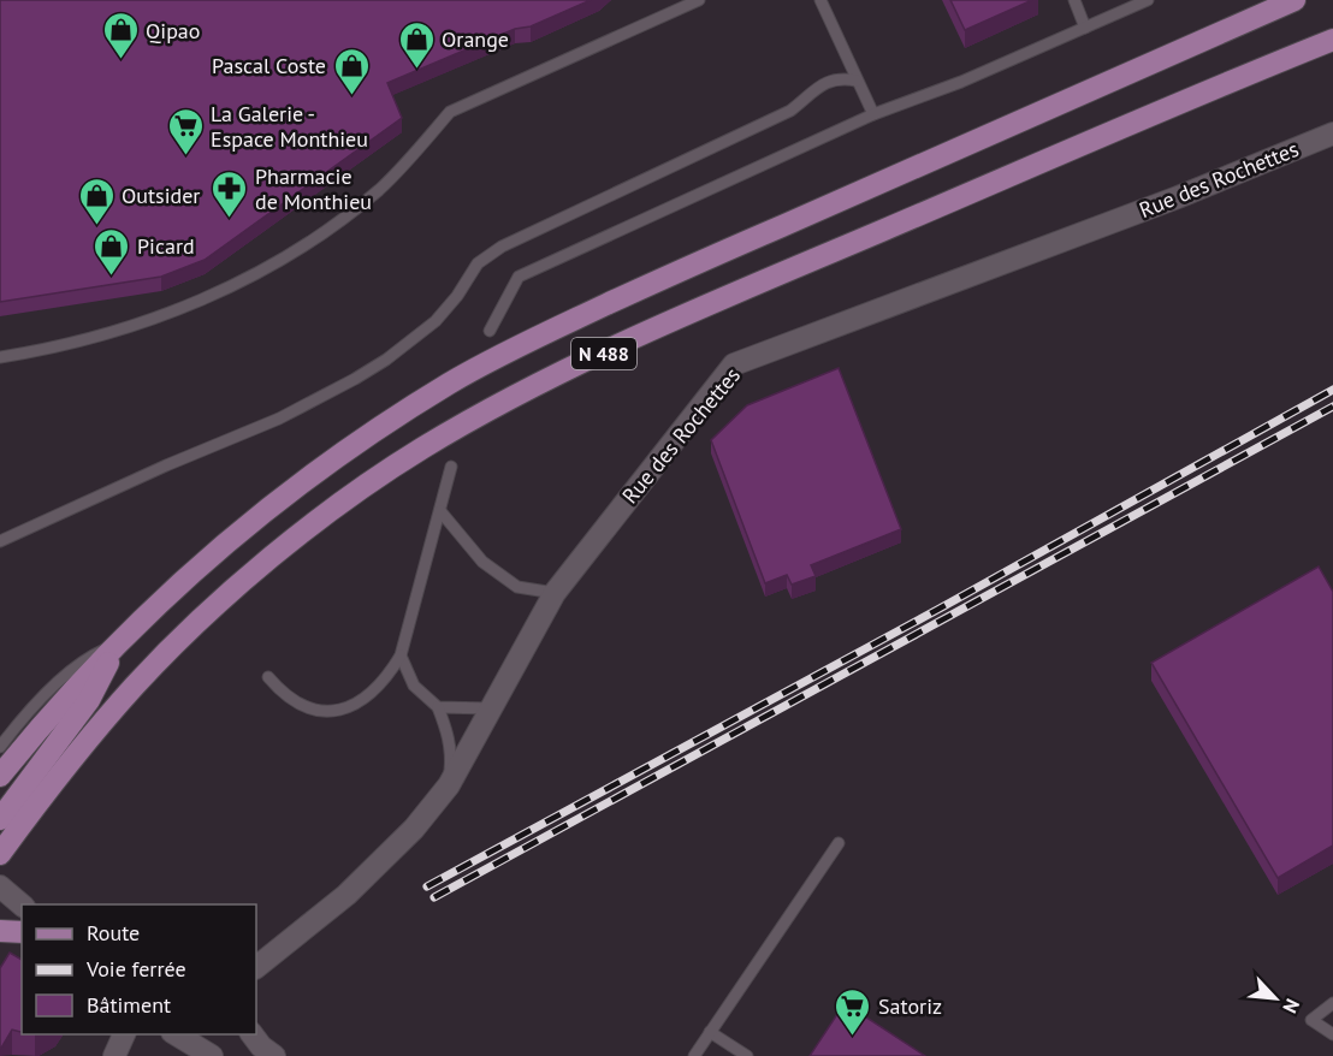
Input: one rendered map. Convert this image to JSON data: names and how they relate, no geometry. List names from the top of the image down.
{
  "streets": {
    "main road": ["N 488"],
    "street": ["Rue des Rochettes"]
  },
  "places": {
    "shop": [
      "Qipao",
      "Orange",
      "Pascal Coste",
      "Outsider",
      "Picard"
    ],
    "supermarket": ["La Galerie - Espace Monthieu", "Satoriz"],
    "pharmacy": ["Pharmacie de Monthieu"]
  },
  "legend": ["Route", "Voie ferrée", "Bâtiment"],
  "north": "bottom right"
}
